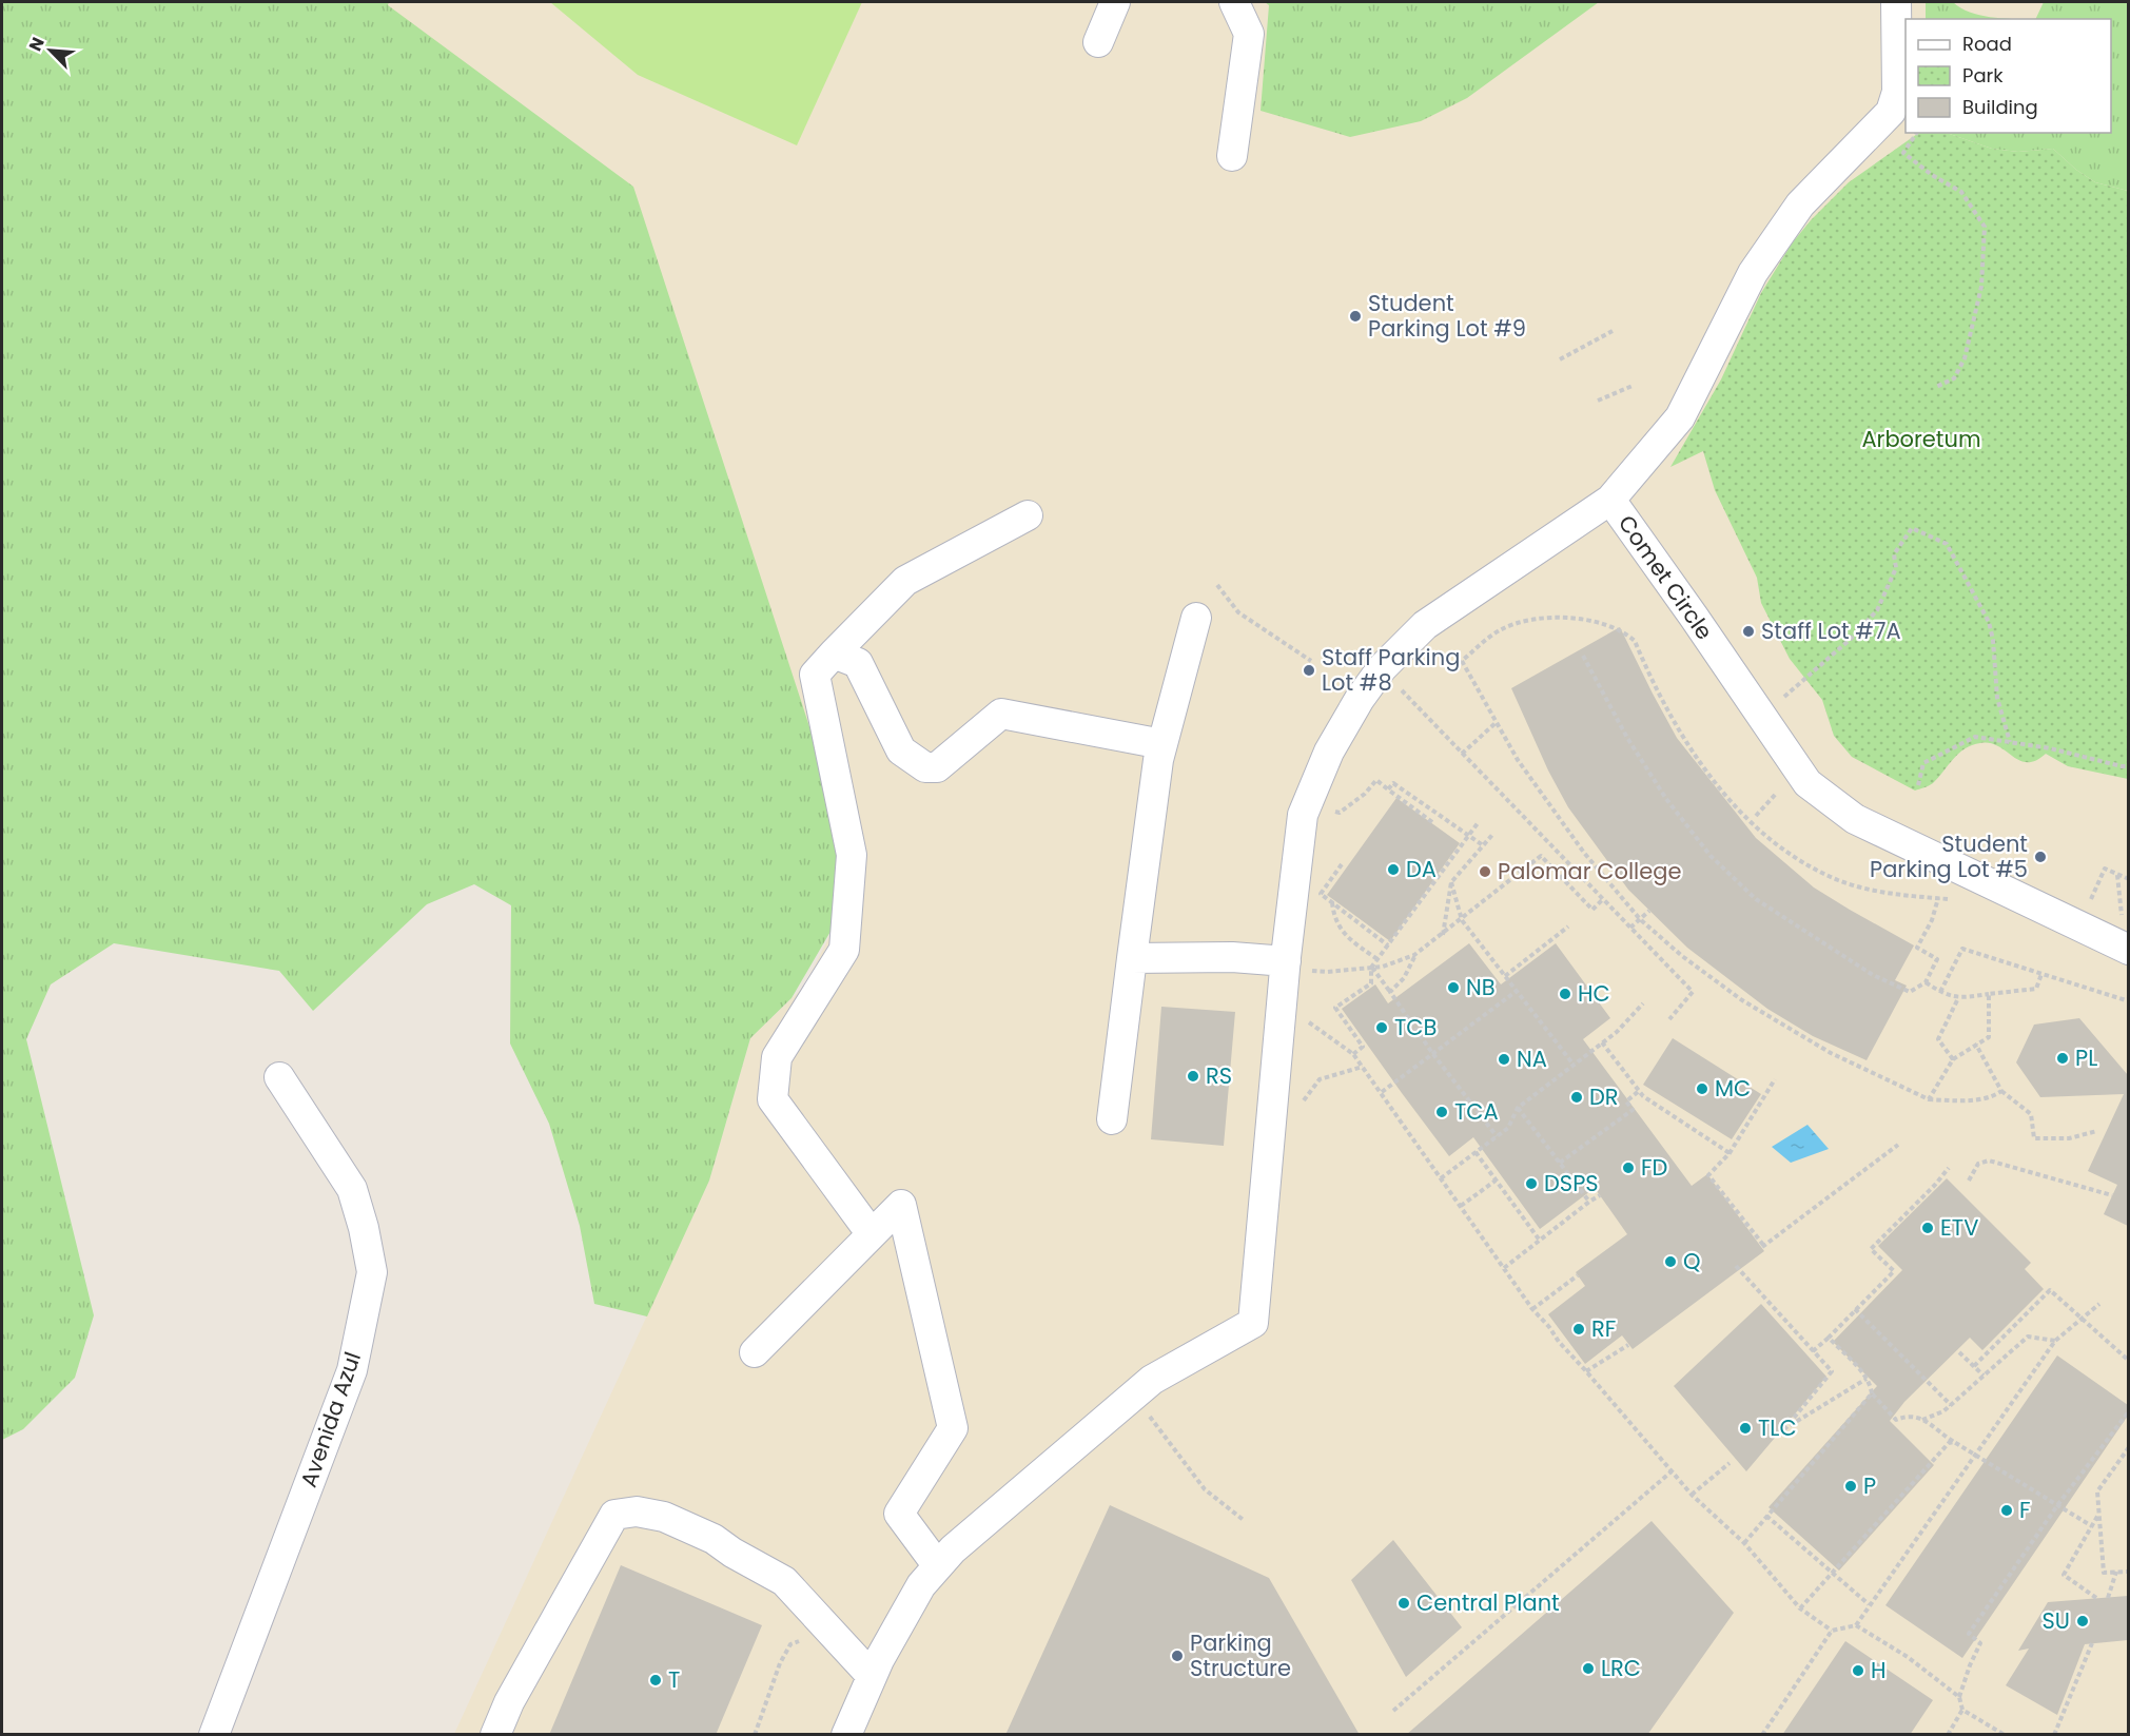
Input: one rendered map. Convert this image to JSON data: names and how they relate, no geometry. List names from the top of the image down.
{
  "streets": {
    "street": ["Comet Circle", "Avenida Azul"]
  },
  "parks": ["Arboretum"],
  "places": [
    "Student Parking Lot #9",
    "Staff Lot #7A",
    "Staff Parking Lot #8",
    "Student Parking Lot #5",
    "DA",
    "Palomar College",
    "NB",
    "HC",
    "TCB",
    "PL",
    "NA",
    "RS",
    "MC",
    "DR",
    "TCA",
    "FD",
    "DSPS",
    "ETV",
    "Q",
    "RF",
    "TLC",
    "P",
    "F",
    "Central Plant",
    "SU",
    "Parking Structure",
    "LRC",
    "H",
    "T"
  ],
  "legend": ["Road", "Park", "Building"],
  "north": "top left"
}
